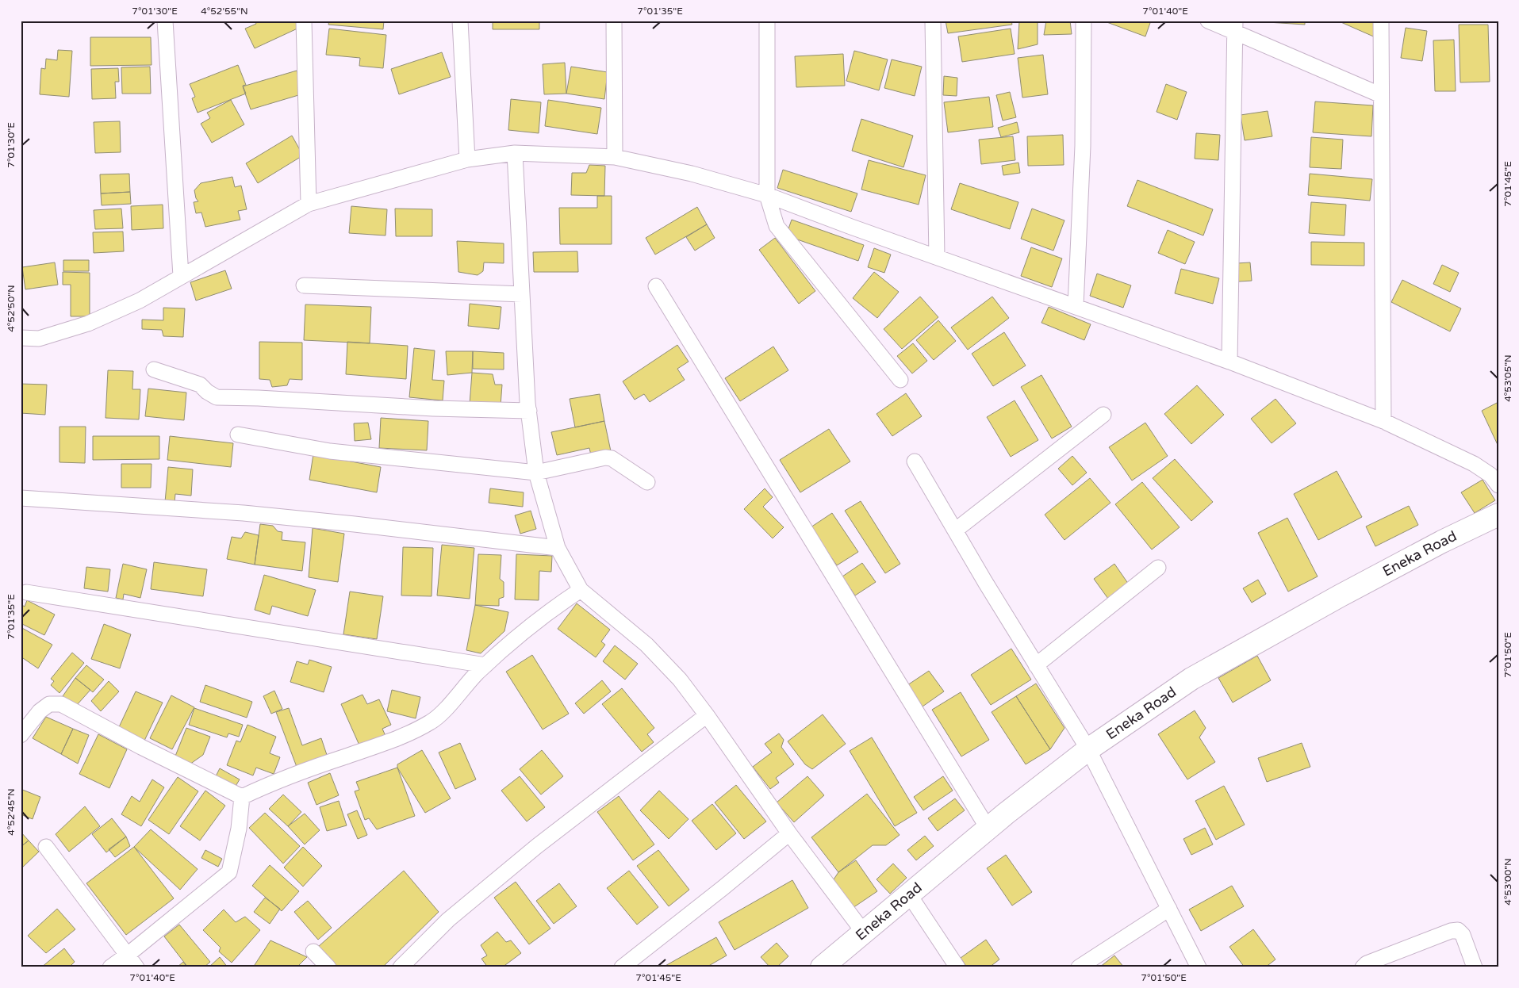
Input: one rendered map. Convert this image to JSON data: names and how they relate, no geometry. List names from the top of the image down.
{
  "streets": {
    "main road": ["Eneka Road"]
  },
  "coordinates": [
    "7°01'30\"E",
    "4°52'55\"N",
    "7°01'35\"E",
    "7°01'40\"E",
    "7°01'45\"E",
    "4°52'50\"N",
    "4°53'05\"N",
    "7°01'50\"E",
    "4°52'45\"N",
    "4°53'00\"N"
  ]
}
